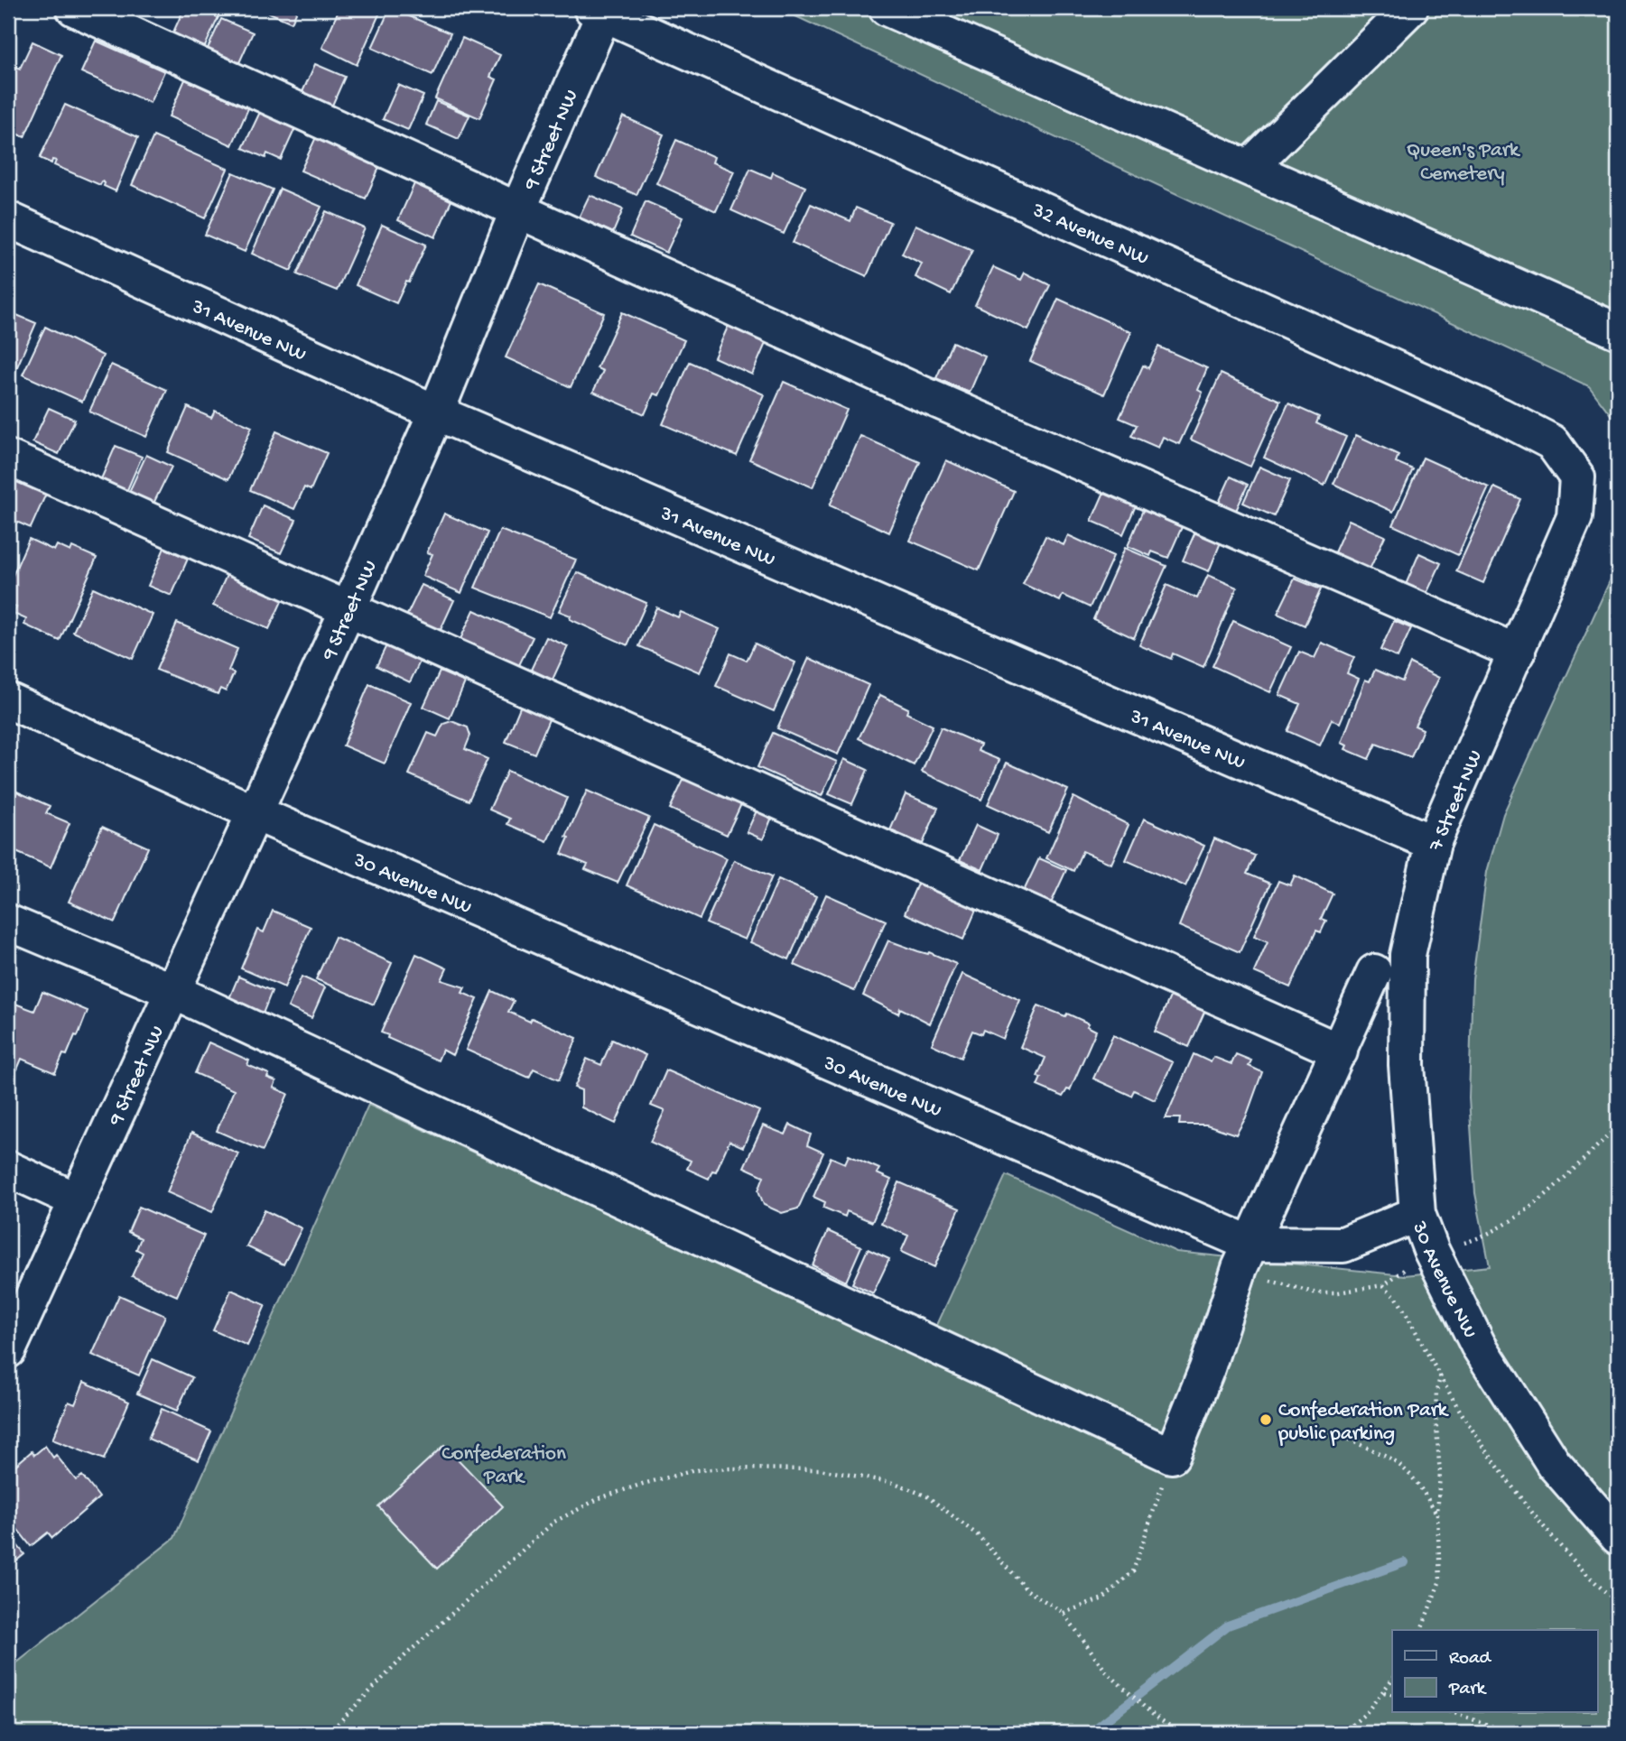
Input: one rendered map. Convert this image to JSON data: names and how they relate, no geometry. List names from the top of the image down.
{
  "streets": {
    "street": [
      "9 Street NW",
      "32 Avenue NW",
      "31 Avenue NW",
      "7 Street NW",
      "30 Avenue NW"
    ]
  },
  "crossings": [
    ["9 Street NW", "32 Avenue NW"],
    ["9 Street NW", "31 Avenue NW"],
    ["9 Street NW", "30 Avenue NW"],
    ["32 Avenue NW", "7 Street NW"],
    ["31 Avenue NW", "7 Street NW"],
    ["7 Street NW", "30 Avenue NW"]
  ],
  "parks": ["Queen's Park Cemetery", "Confederation Park"],
  "places": ["Confederation Park public parking"],
  "legend": ["Road", "Park"]
}
